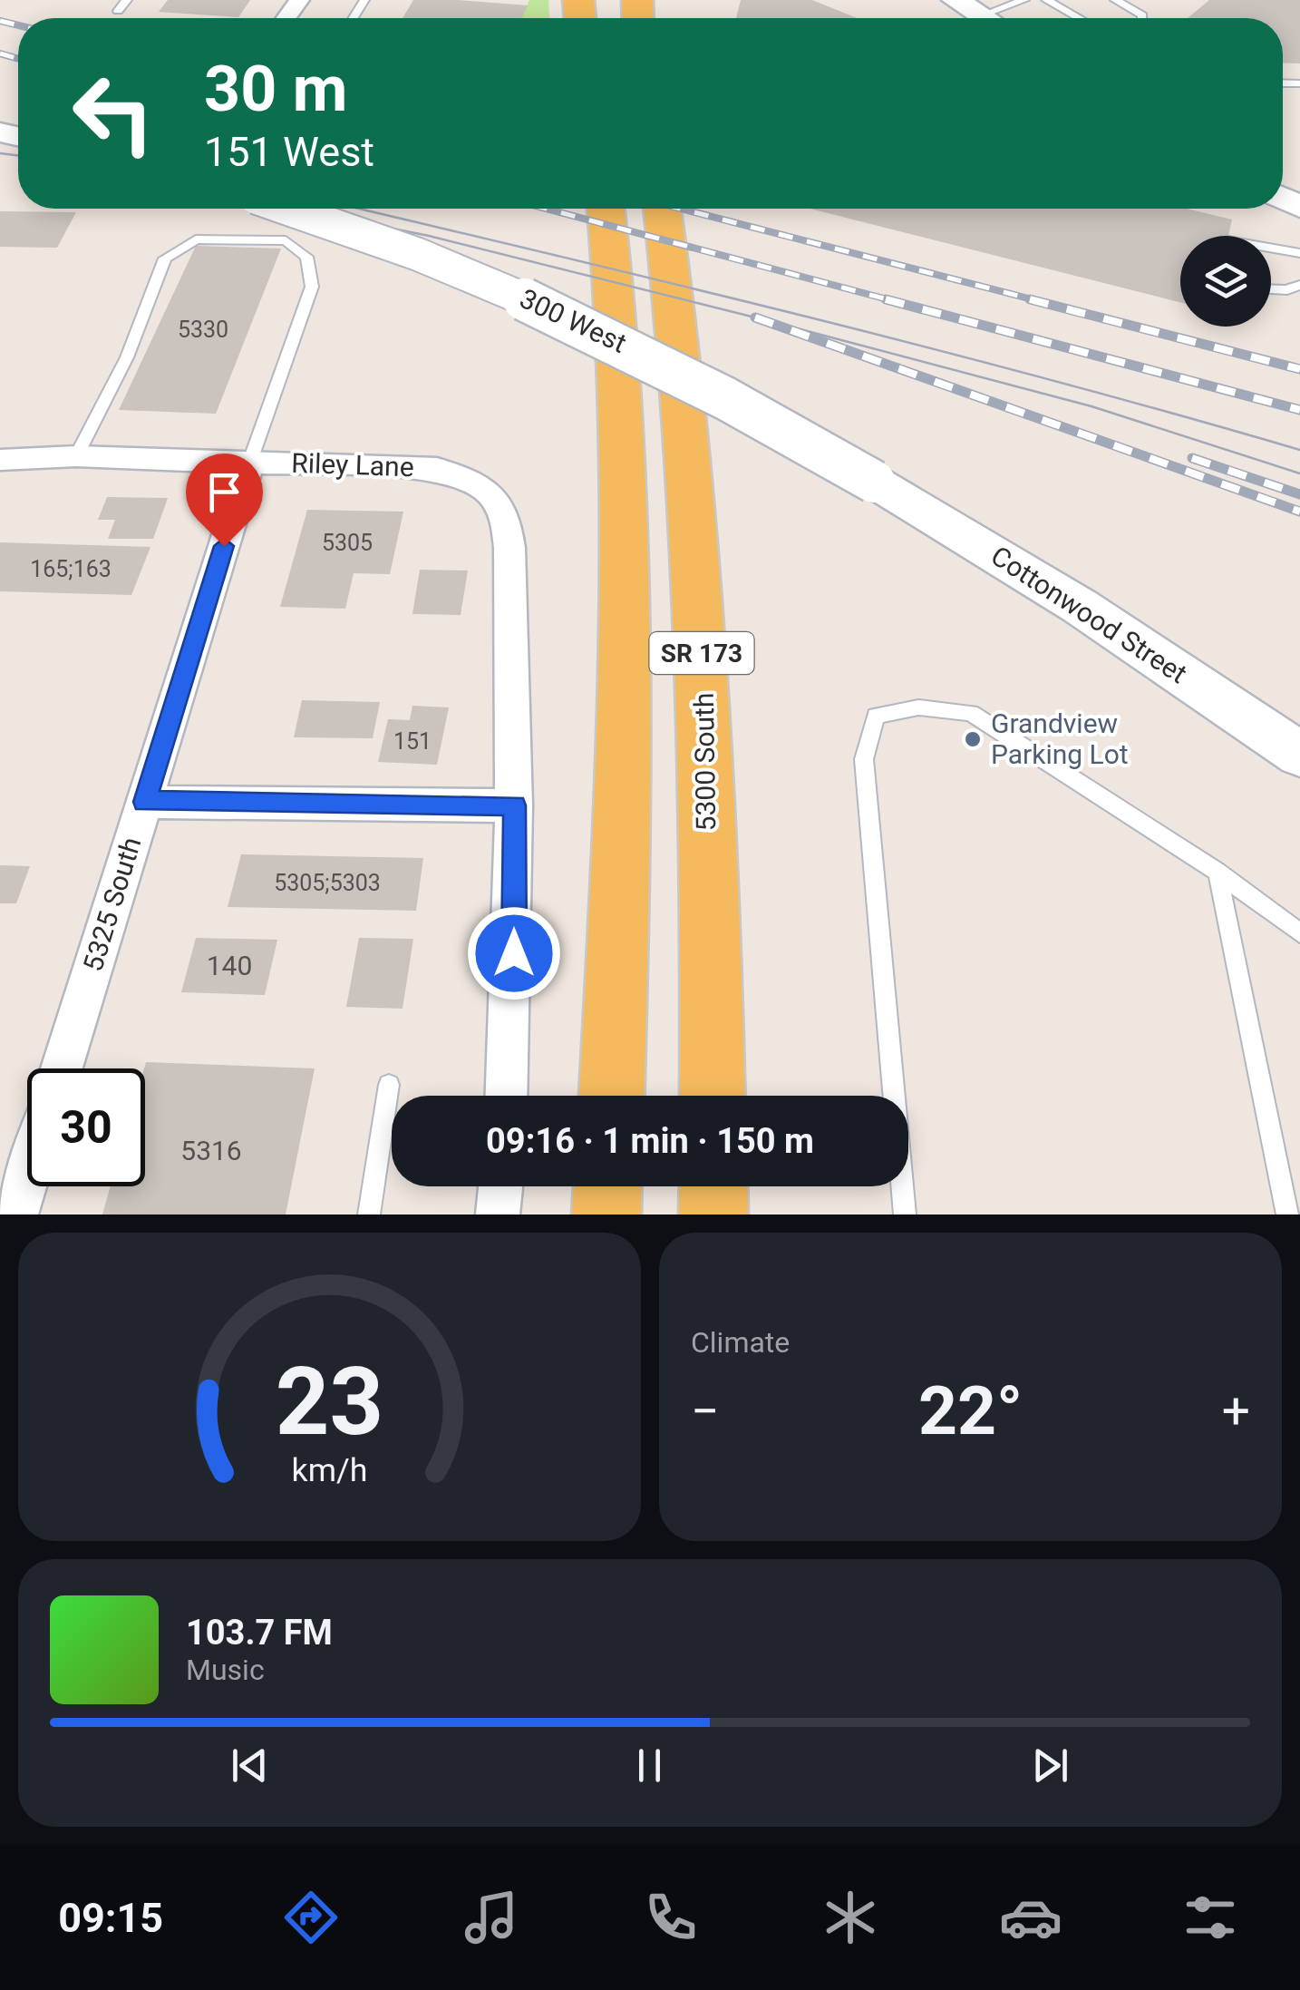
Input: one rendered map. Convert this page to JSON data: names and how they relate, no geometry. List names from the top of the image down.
{
  "streets": {
    "main road": ["SR 173", "5300 South"],
    "street": [
      "300 West",
      "Riley Lane",
      "Cottonwood Street",
      "5325 South"
    ]
  },
  "crossings": [
    ["300 West", "Cottonwood Street"],
    ["Riley Lane", "5325 South"]
  ],
  "places": ["Grandview Parking Lot"],
  "house_numbers": [
    "5330",
    "5305",
    "165;163",
    "151",
    "5305;5303",
    "140",
    "5316"
  ],
  "page": {
    "turn": ["30 m", "151 West"],
    "limit": "30",
    "trip": "09:16 · 1 min · 150 m",
    "tile": "Climate",
    "heat": ["−", "22°", "+"],
    "song": ["103.7 FM", "Music"],
    "tabs": "09:15",
    "gauge": ["23", "km/h"]
  }
}
